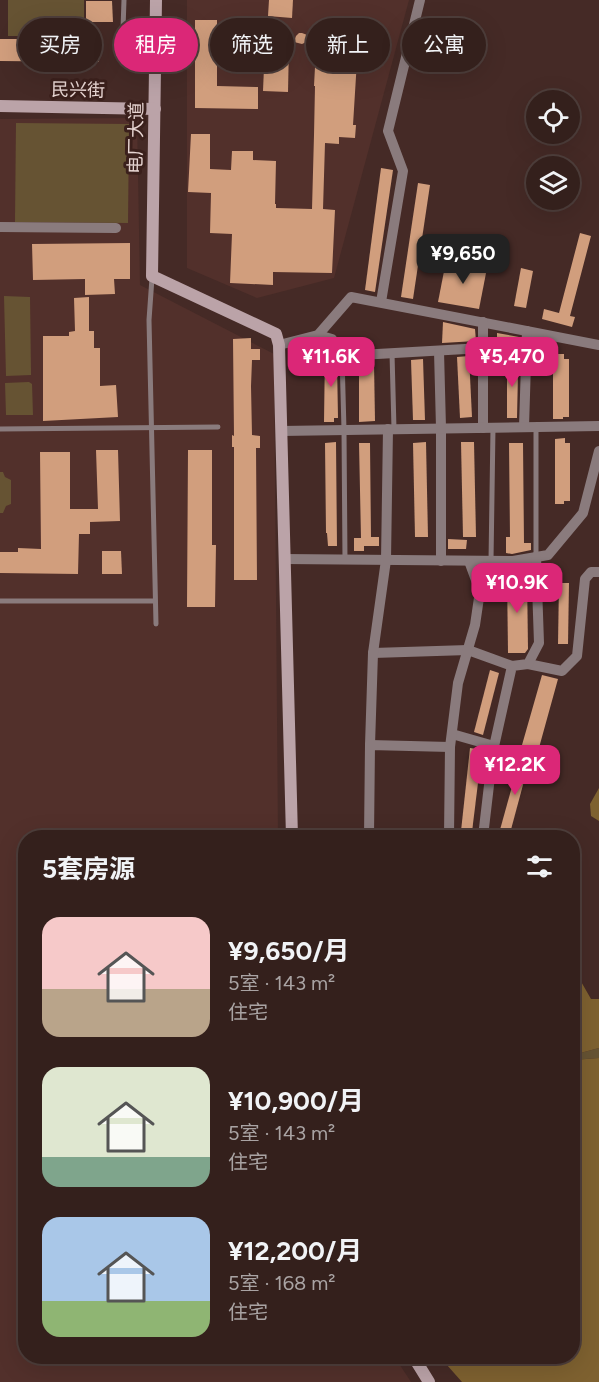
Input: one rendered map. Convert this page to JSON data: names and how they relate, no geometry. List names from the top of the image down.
{
  "streets": {
    "street": ["民兴街", "电厂大道"]
  },
  "crossings": [
    ["民兴街", "电厂大道"]
  ],
  "page": {
    "chip": [
      "买房",
      "租房",
      "筛选",
      "新上",
      "公寓"
    ],
    "price": [
      "¥9,650",
      "¥11.6K",
      "¥5,470",
      "¥10.9K",
      "¥12.2K"
    ],
    "heading": "5套房源",
    "list": [
      {
        "name": "¥9,650/月",
        "note": "5室 · 143 m² · 住宅"
      },
      {
        "name": "¥10,900/月",
        "note": "5室 · 143 m² · 住宅"
      },
      {
        "name": "¥12,200/月",
        "note": "5室 · 168 m² · 住宅"
      }
    ]
  }
}
